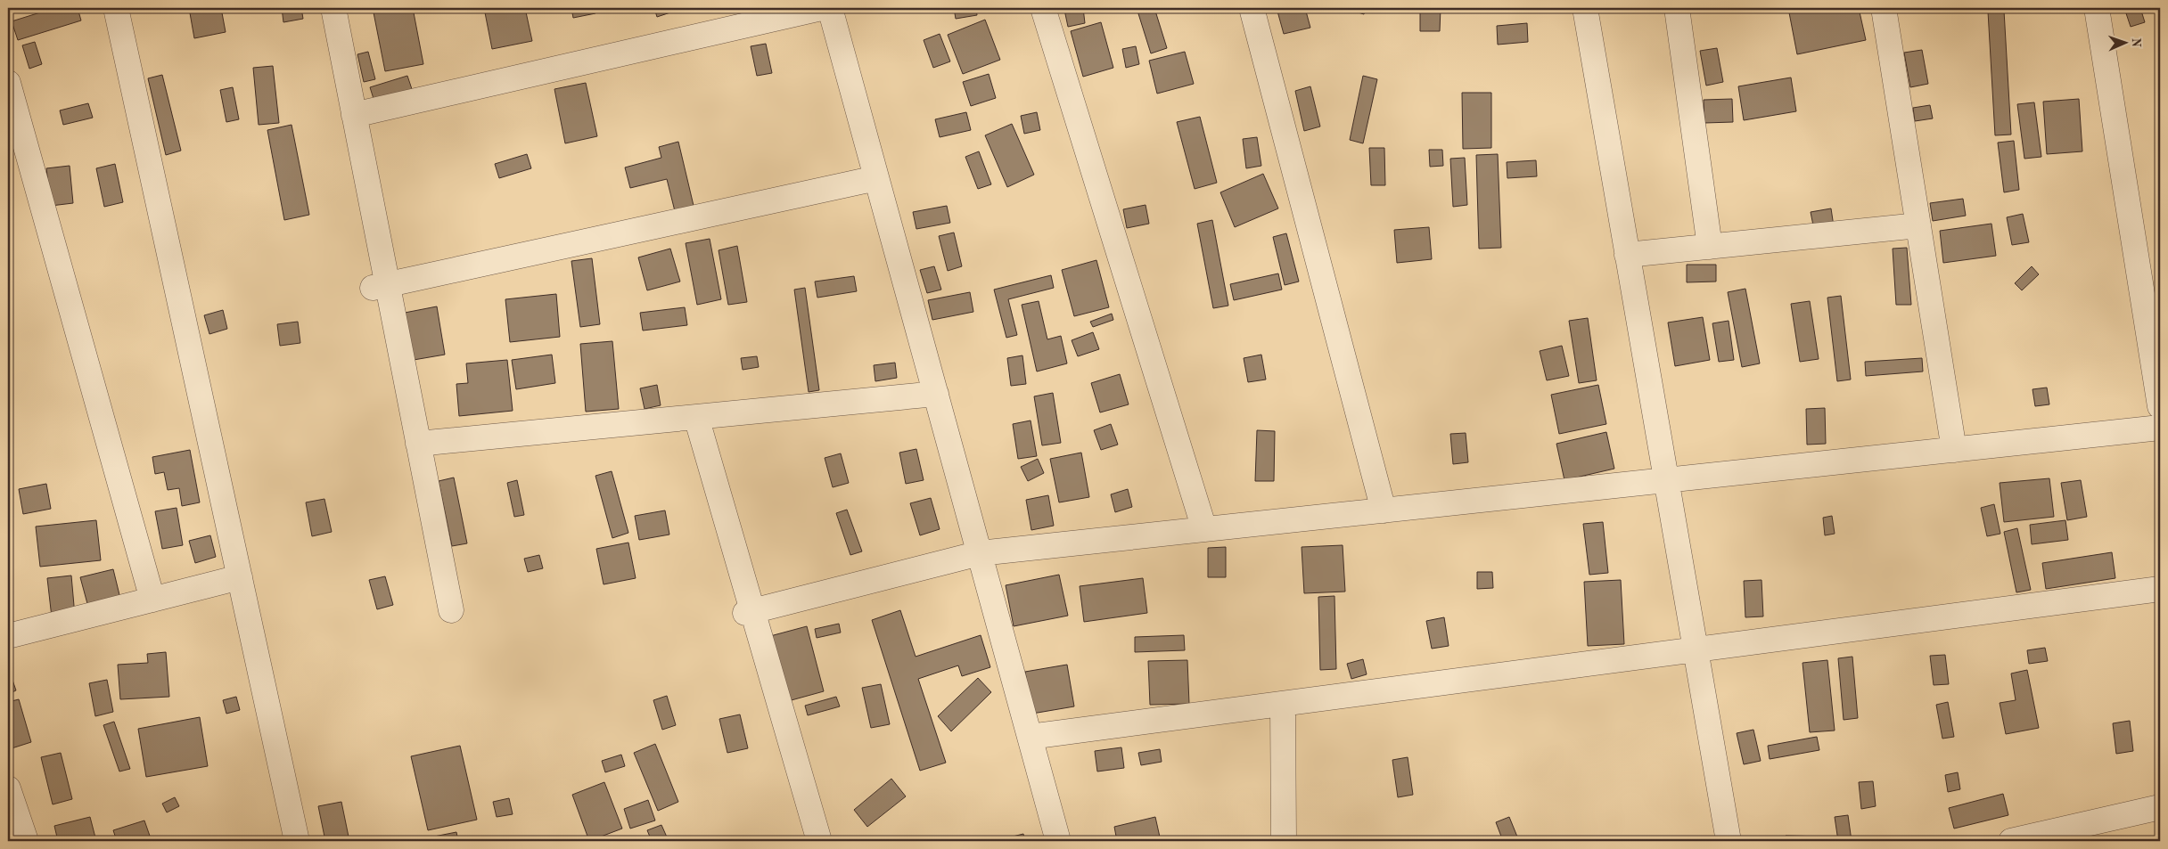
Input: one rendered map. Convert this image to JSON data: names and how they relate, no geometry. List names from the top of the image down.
{
  "north": "right"
}
